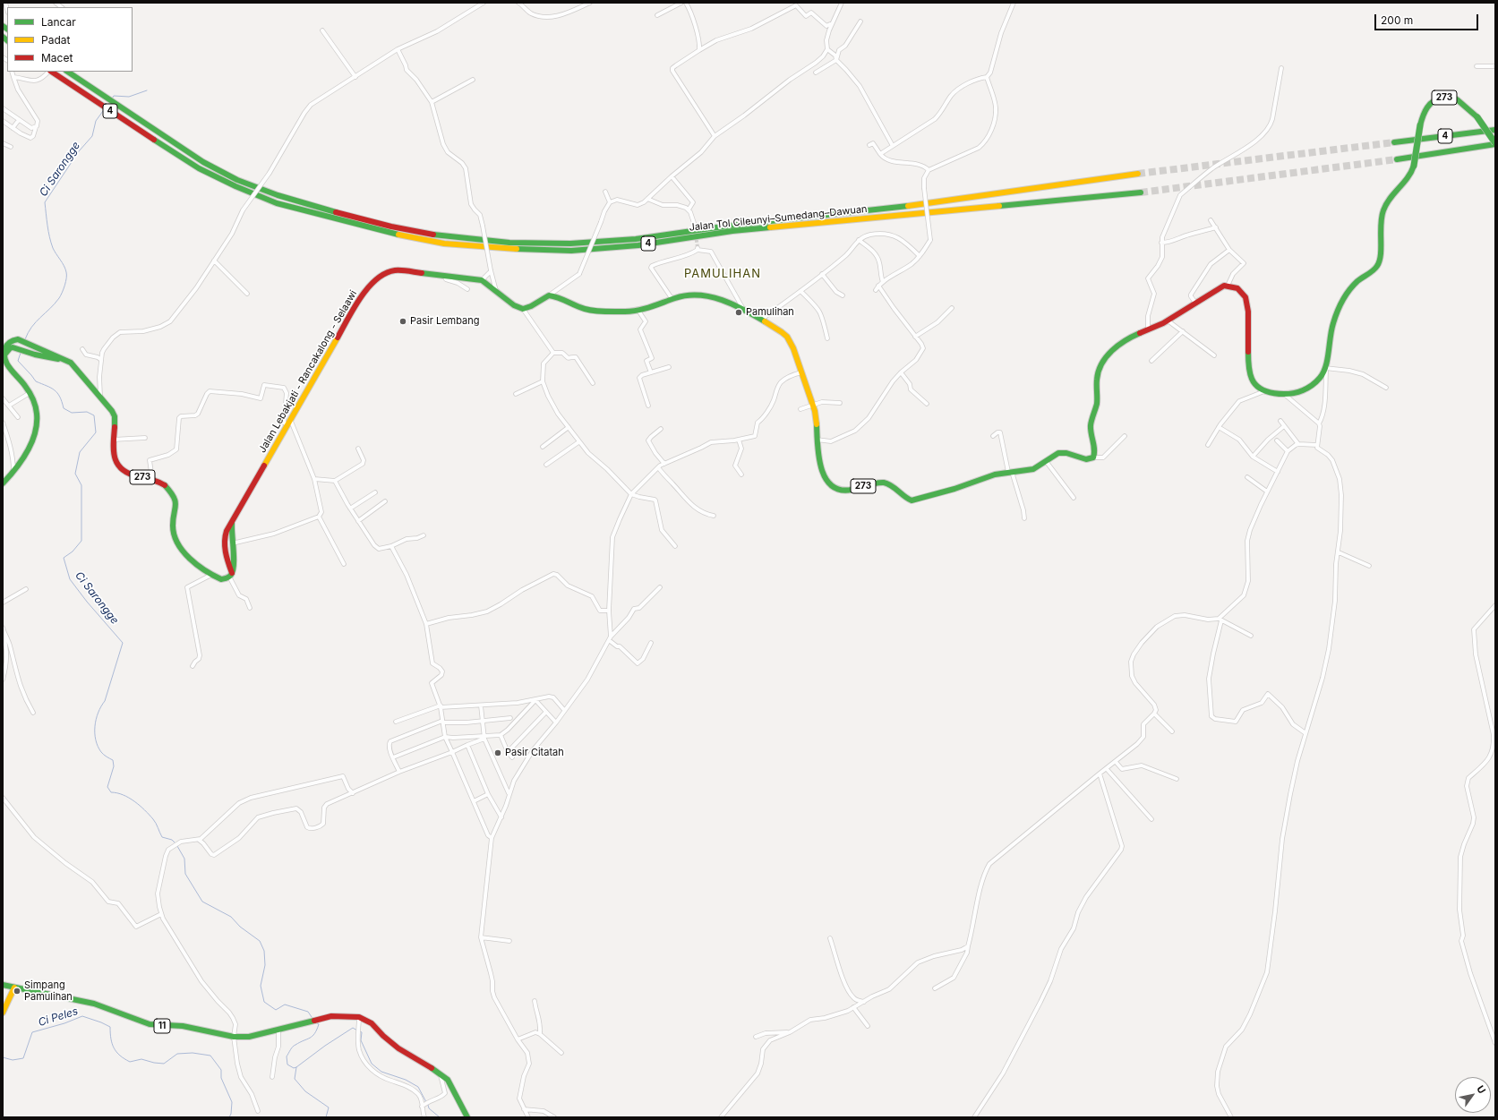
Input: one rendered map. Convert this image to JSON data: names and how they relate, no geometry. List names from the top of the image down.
{
  "streets": {
    "main road": [
      "273",
      "4",
      "Jalan Tol Cileunyi–Sumedang–Dawuan",
      "Jalan Lebakjati - Rancakalong - Selaawi",
      "11"
    ]
  },
  "crossings": [
    ["273", "4"],
    ["273", "Jalan Lebakjati - Rancakalong - Selaawi"]
  ],
  "districts": ["PAMULIHAN"],
  "water": ["Ci Sarongge", "Ci Peles"],
  "places": [
    "Pamulihan",
    "Pasir Lembang",
    "Pasir Citatah",
    "Simpang Pamulihan"
  ],
  "legend": ["Lancar", "Padat", "Macet"],
  "scale_bar": "200 m",
  "north": "top right"
}
